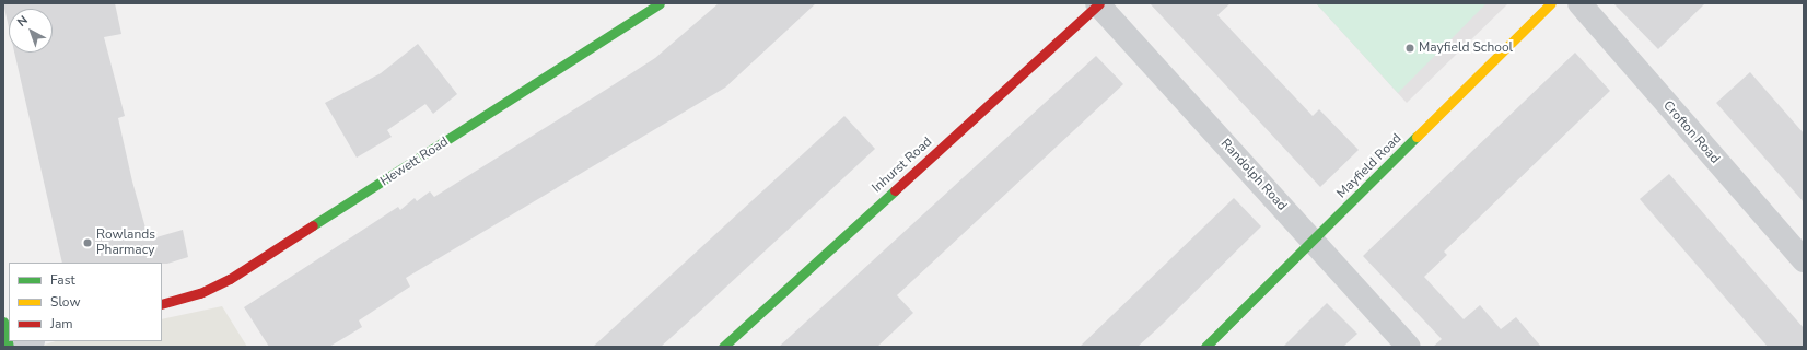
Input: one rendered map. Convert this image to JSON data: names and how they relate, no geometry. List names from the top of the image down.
{
  "streets": {
    "street": [
      "Crofton Road",
      "Hewett Road",
      "Inhurst Road",
      "Mayfield Road",
      "Randolph Road"
    ]
  },
  "crossings": [
    ["Inhurst Road", "Randolph Road"],
    ["Mayfield Road", "Randolph Road"]
  ],
  "places": ["Mayfield School", "Rowlands Pharmacy"],
  "legend": ["Fast", "Slow", "Jam"],
  "north": "top left"
}
